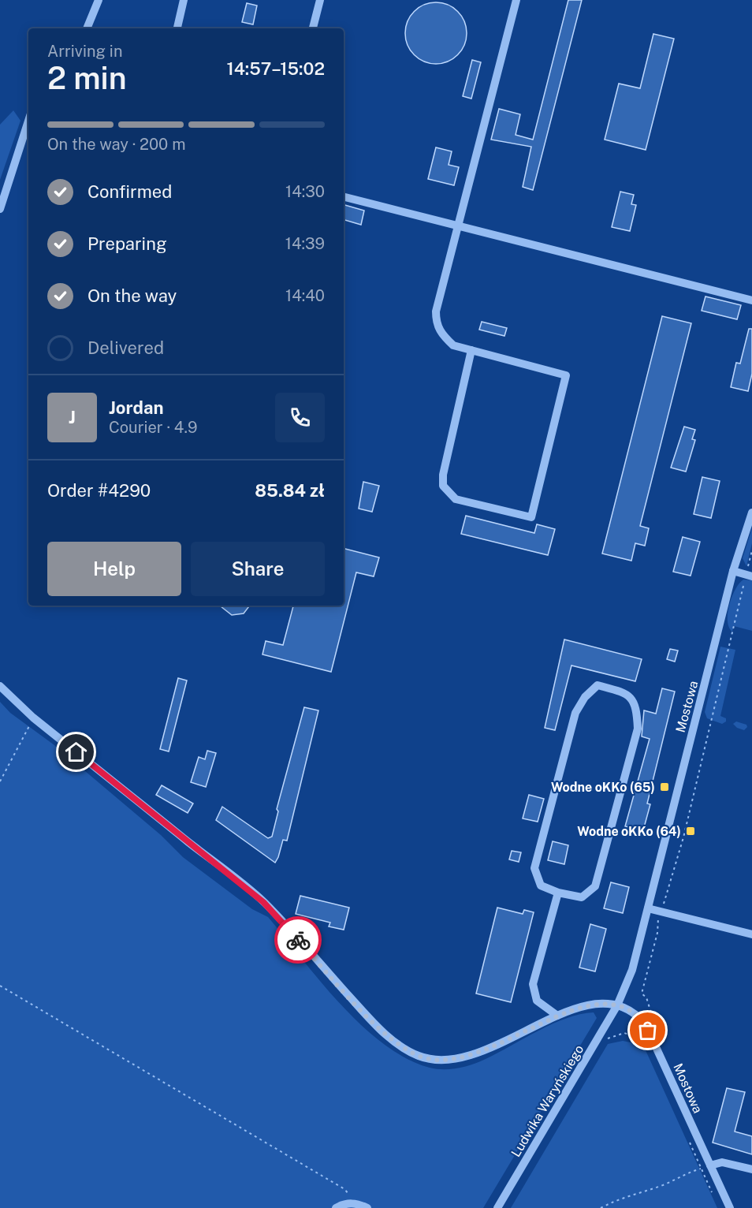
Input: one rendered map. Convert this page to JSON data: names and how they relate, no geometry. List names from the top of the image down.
{
  "streets": {
    "street": ["Mostowa", "Ludwika Waryńskiego"]
  },
  "crossings": [
    ["Mostowa", "Ludwika Waryńskiego"]
  ],
  "places": {
    "transit": ["Wodne oKKo (65)", "Wodne oKKo (64)"]
  },
  "page": {
    "heading": ["2 min", "Arriving in", "14:57–15:02"],
    "panel": [
      "Jordan",
      "Courier · 4.9",
      "Order #4290",
      "85.84 zł"
    ],
    "bar": "On the way · 200 m",
    "list": [
      ["Confirmed", "14:30"],
      ["Preparing", "14:39"],
      ["On the way", "14:40"],
      "Delivered"
    ],
    "round": "J",
    "buttons": ["Help", "Share"]
  }
}
